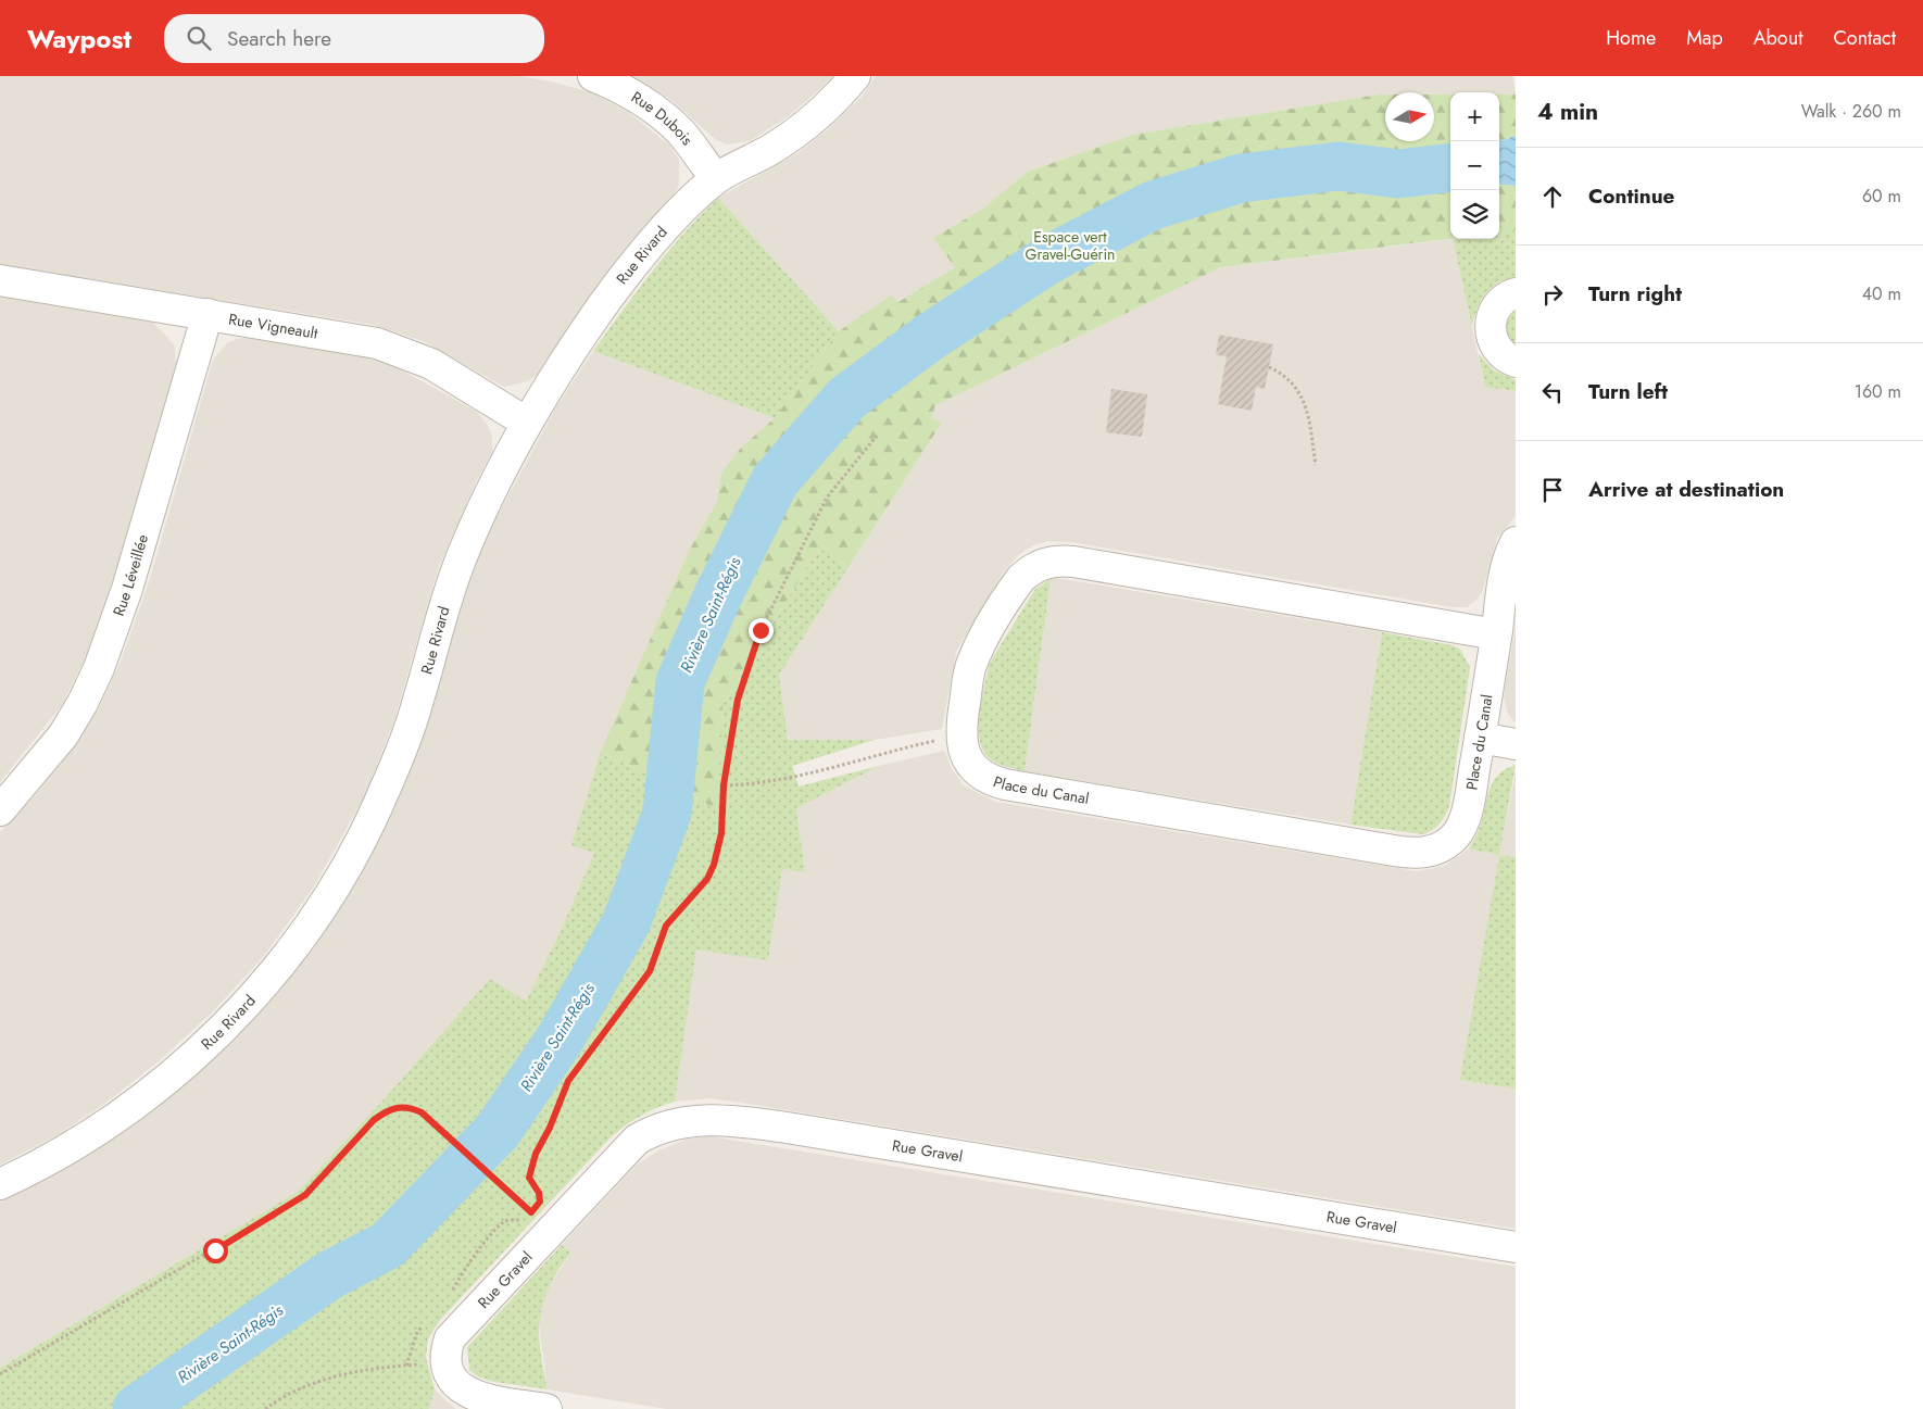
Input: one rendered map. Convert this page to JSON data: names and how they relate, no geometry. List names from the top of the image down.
{
  "streets": {
    "street": [
      "Rue Dubois",
      "Rue Rivard",
      "Rue Vigneault",
      "Rue Léveillée",
      "Place du Canal",
      "Rue Gravel"
    ]
  },
  "crossings": [
    ["Rue Dubois", "Rue Rivard"],
    ["Rue Rivard", "Rue Vigneault"],
    ["Rue Vigneault", "Rue Léveillée"]
  ],
  "water": ["Rivière Saint-Régis"],
  "parks": ["Espace vert Gravel-Guérin"],
  "north": "right",
  "page": {
    "header": "Waypost",
    "search": "Search here",
    "nav": [
      "Home",
      "Map",
      "About",
      "Contact"
    ],
    "heading": ["4 min", "Walk · 260 m"],
    "map_buttons": ["+", "−"],
    "list": [
      ["Continue", "60 m"],
      ["Turn right", "40 m"],
      ["Turn left", "160 m"],
      "Arrive at destination"
    ]
  }
}
